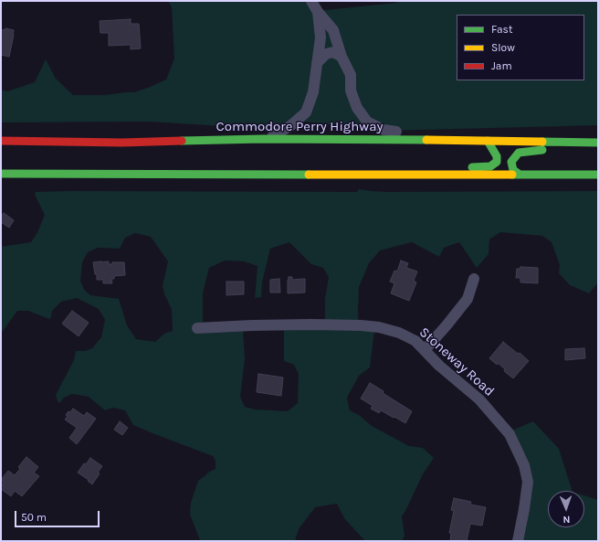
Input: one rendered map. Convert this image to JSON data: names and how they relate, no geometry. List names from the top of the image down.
{
  "streets": {
    "highway": ["Commodore Perry Highway"],
    "street": ["Stoneway Road"]
  },
  "legend": ["Fast", "Slow", "Jam"],
  "scale_bar": "50 m",
  "north": "bottom"
}
